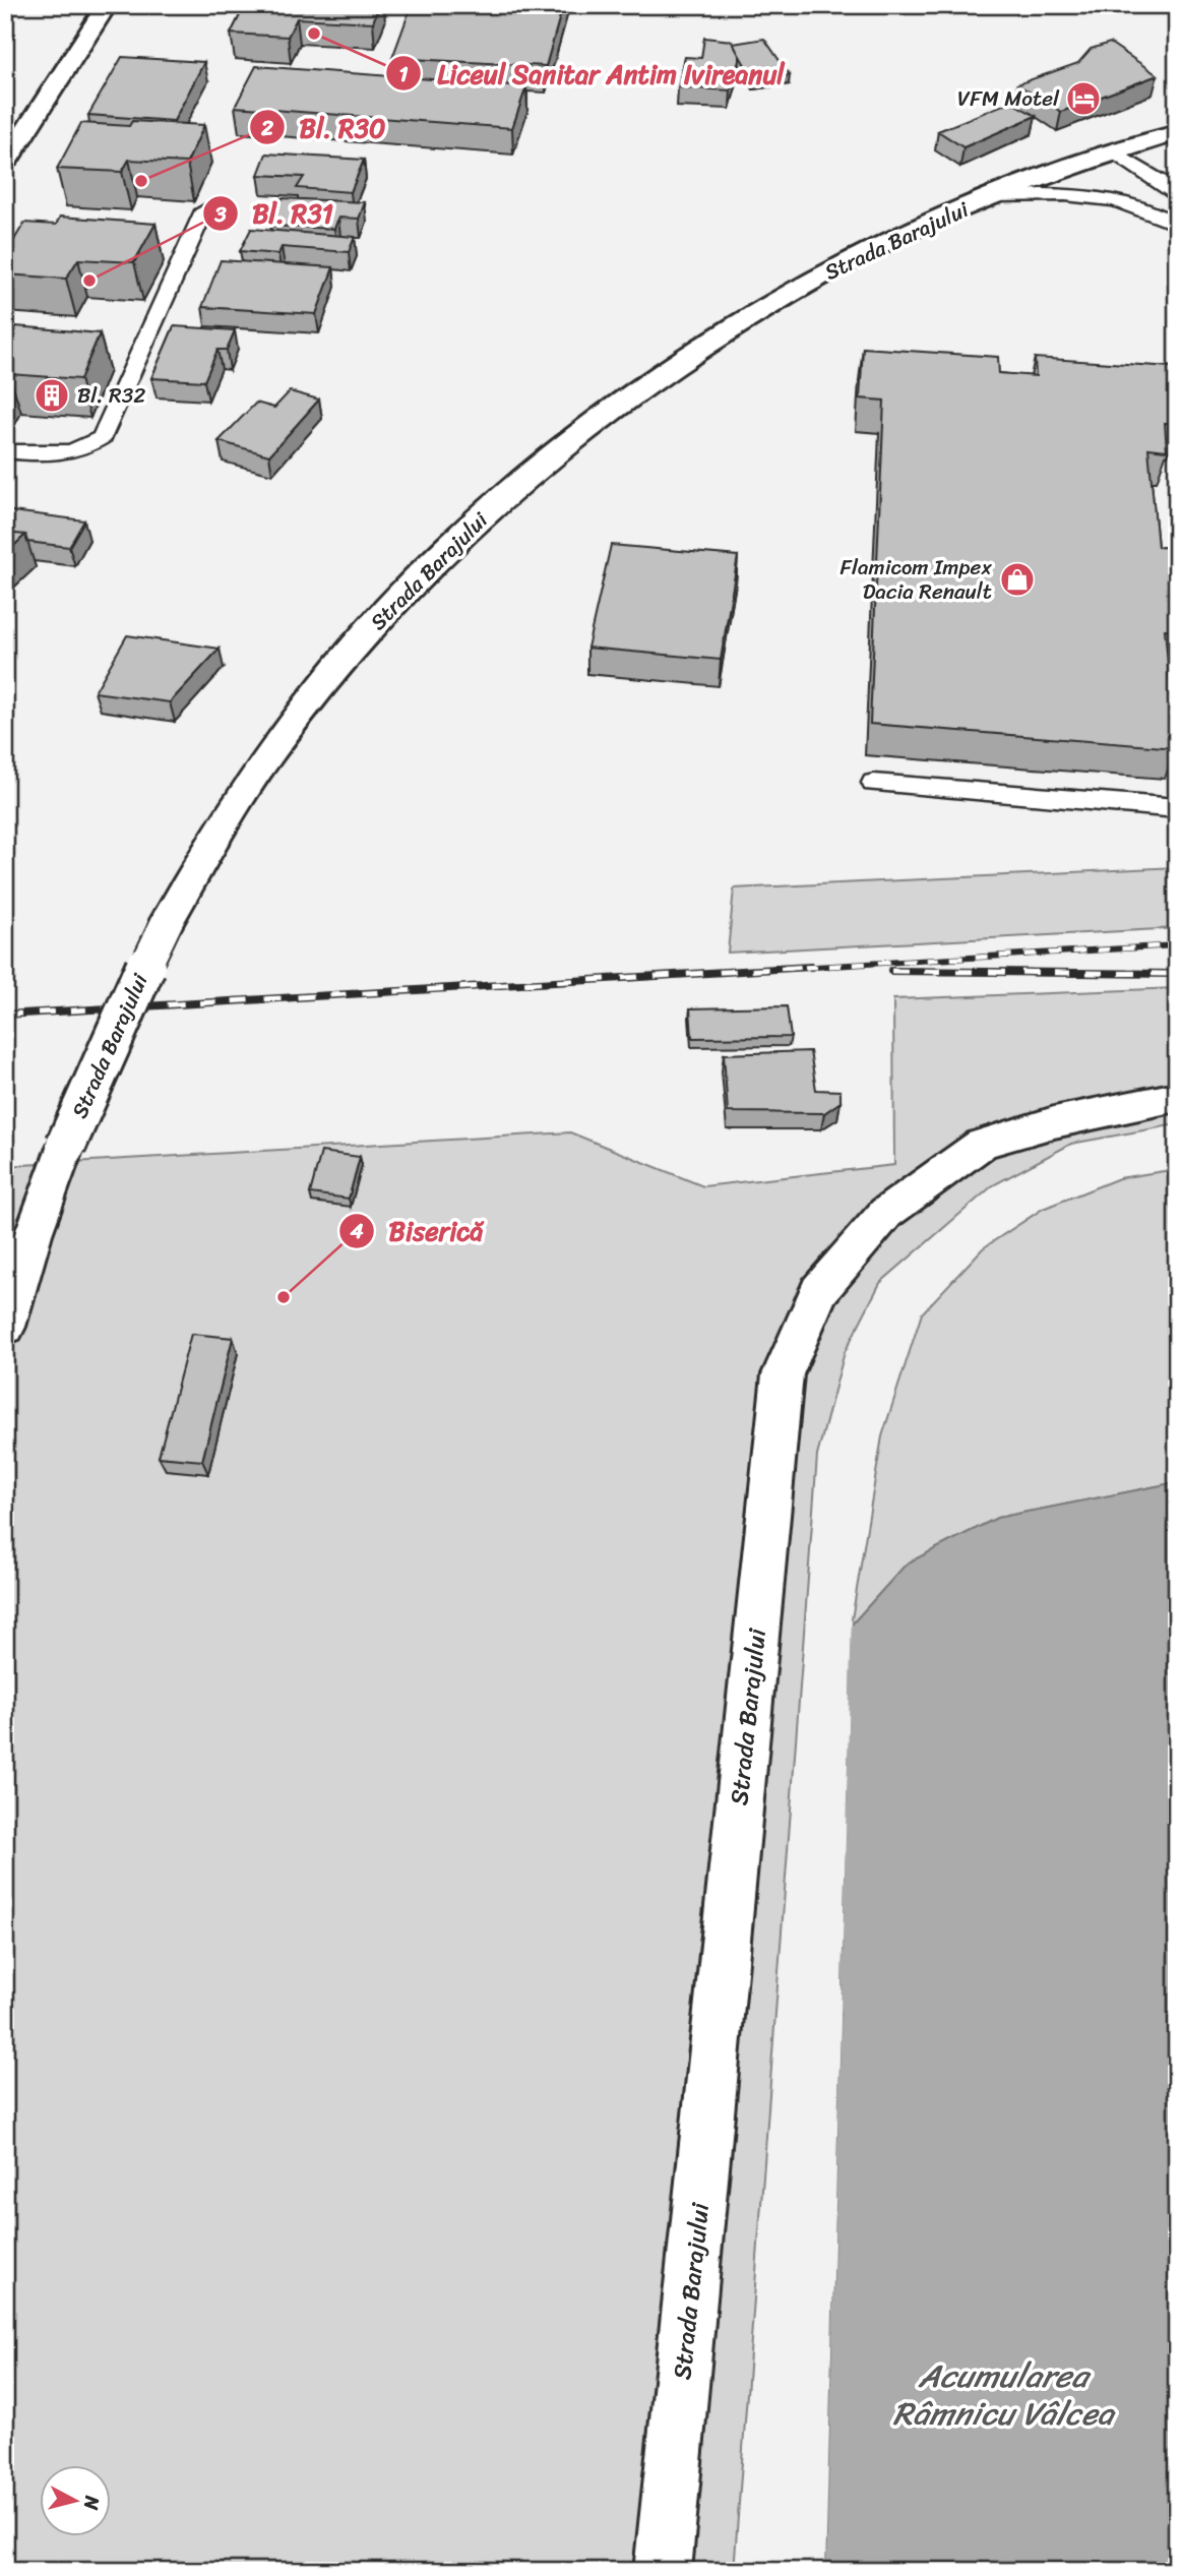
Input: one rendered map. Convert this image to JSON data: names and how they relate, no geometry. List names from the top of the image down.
{
  "streets": {
    "main road": ["Strada Barajului"]
  },
  "water": ["Acumularea Râmnicu Vâlcea"],
  "places": {
    "other": [
      "Liceul Sanitar Antim Ivireanul",
      "Bl. R30",
      "Bl. R31",
      "Biserică"
    ],
    "hotel": ["VFM Motel"],
    "building": ["Bl. R32"],
    "shop": ["Flamicom Impex Dacia Renault"]
  },
  "north": "right"
}
